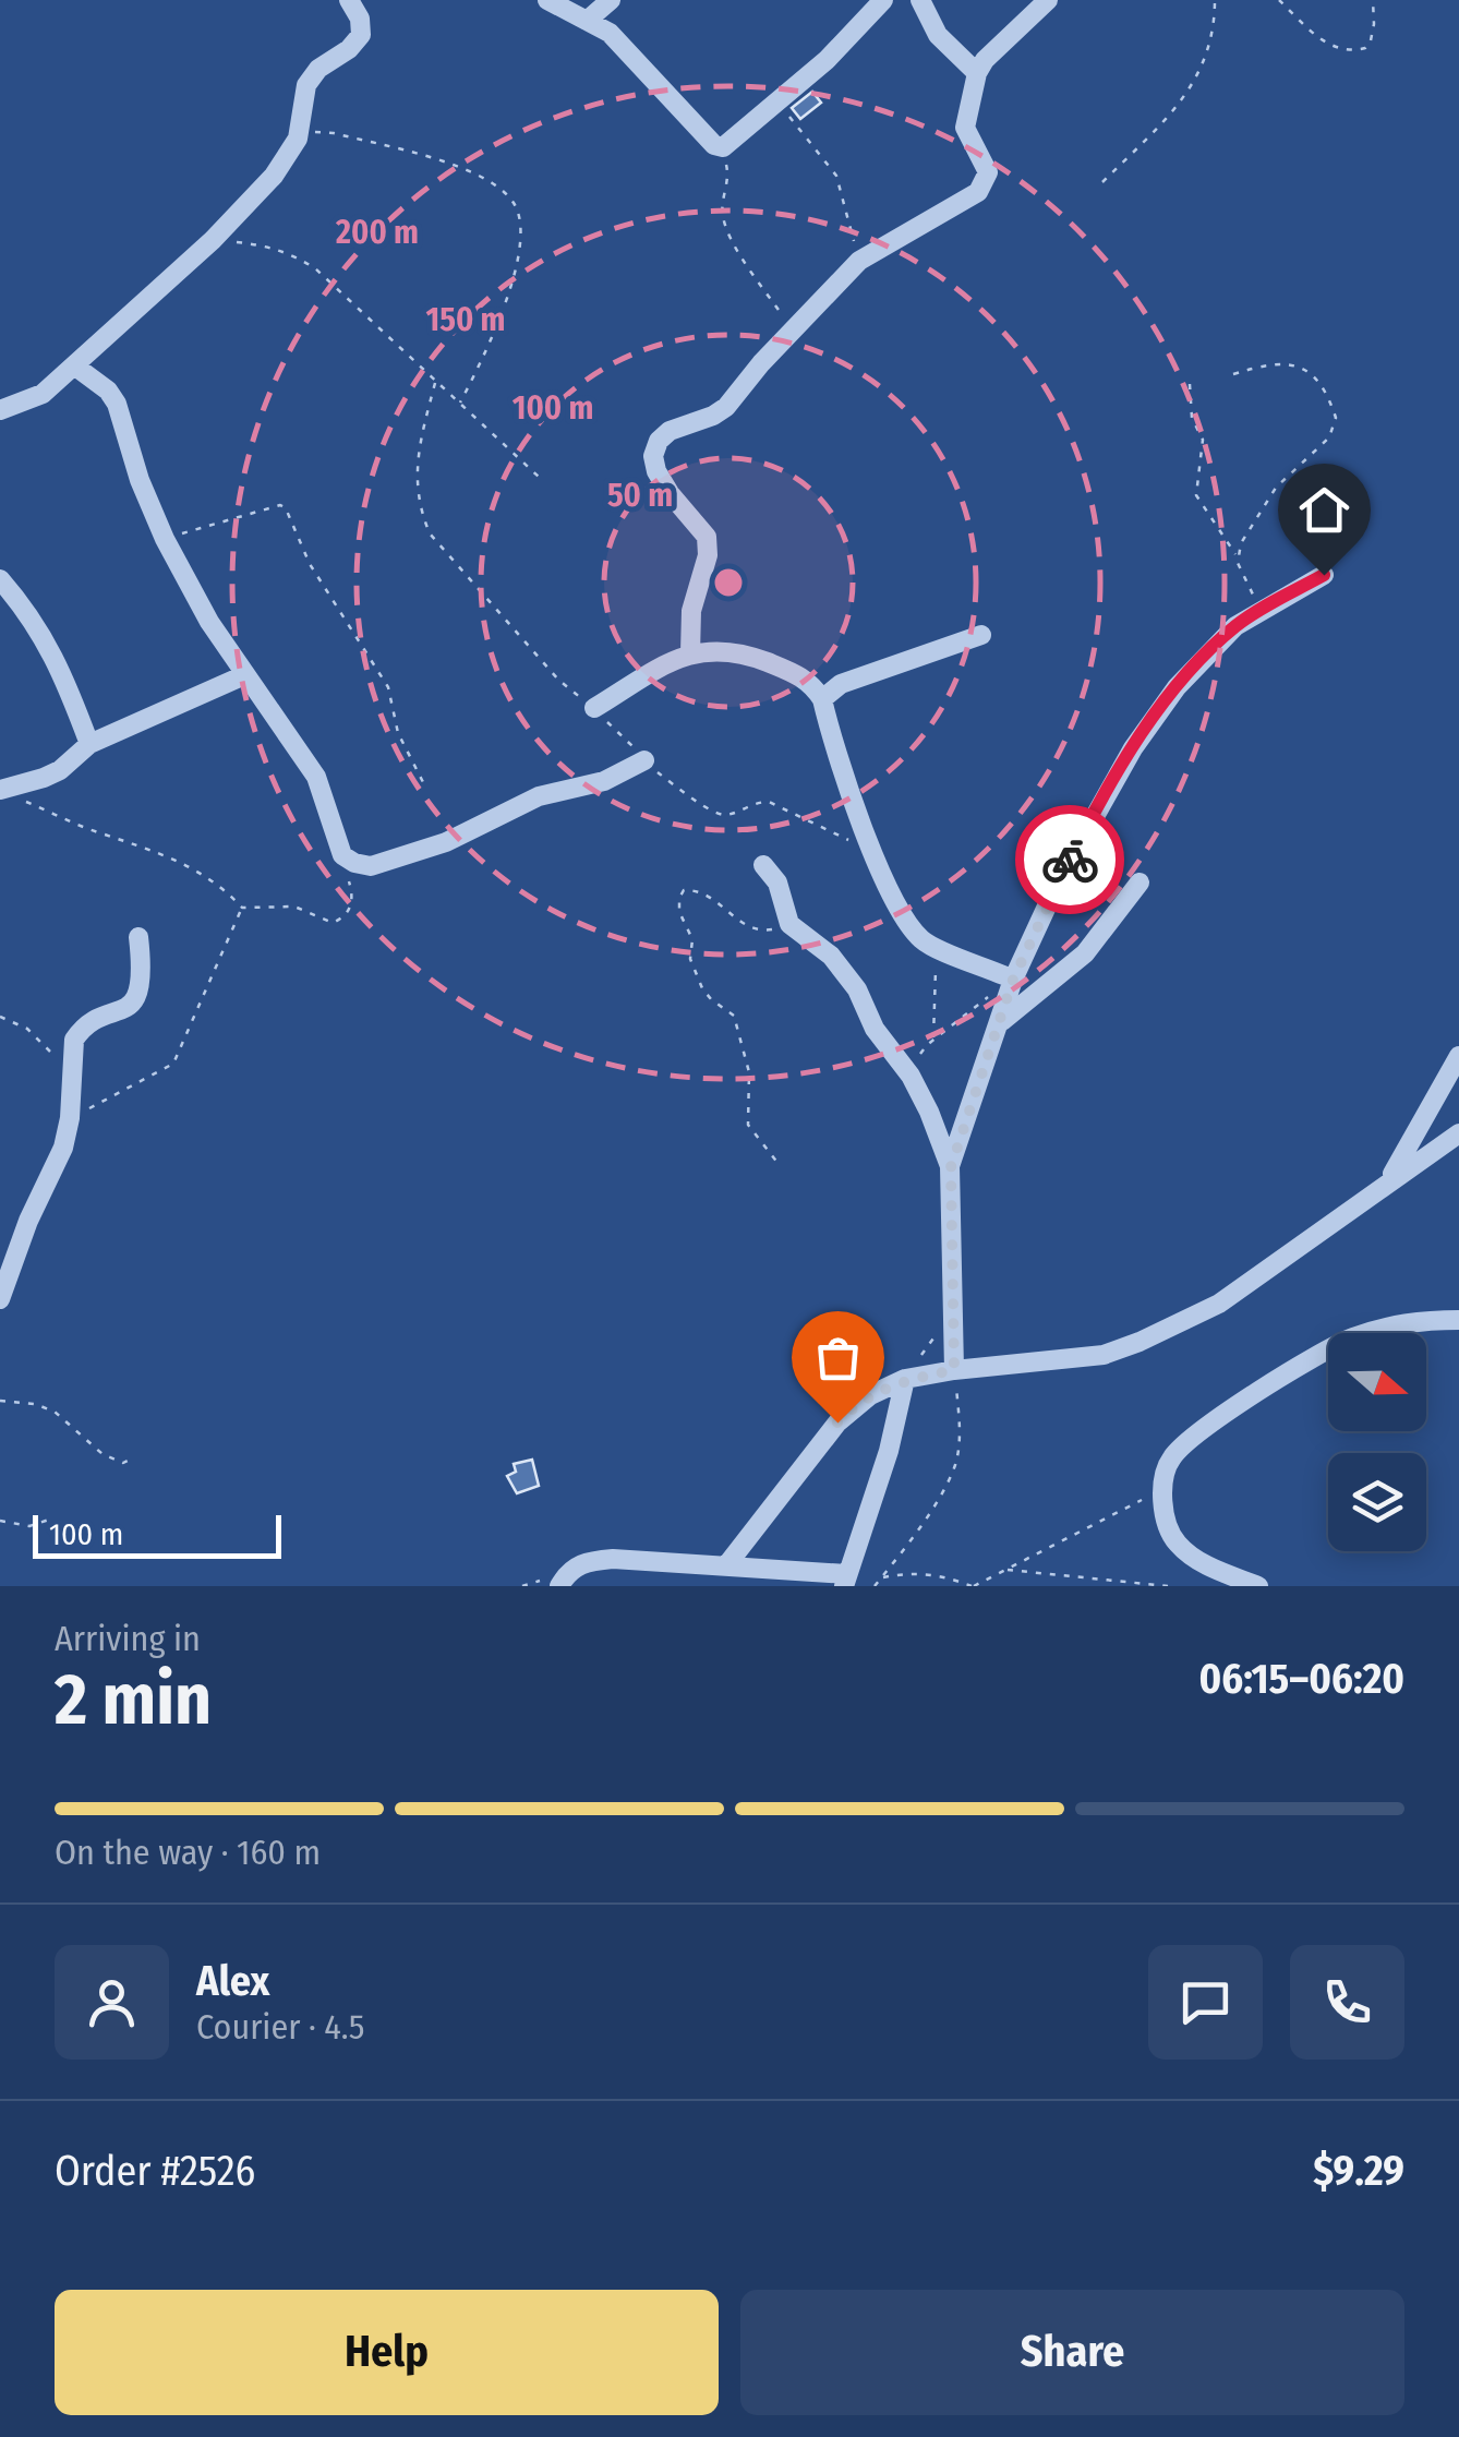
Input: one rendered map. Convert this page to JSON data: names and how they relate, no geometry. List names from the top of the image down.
{
  "scale_bar": "100 m",
  "north": "right",
  "page": {
    "scale": "100 m",
    "heading": ["2 min", "Arriving in", "06:15–06:20"],
    "panel": [
      "Alex",
      "Courier · 4.5",
      "Order #2526",
      "$9.29"
    ],
    "bar": "On the way · 160 m",
    "buttons": ["Help", "Share"]
  },
  "rings": [
    "200 m",
    "150 m",
    "100 m",
    "50 m"
  ]
}
